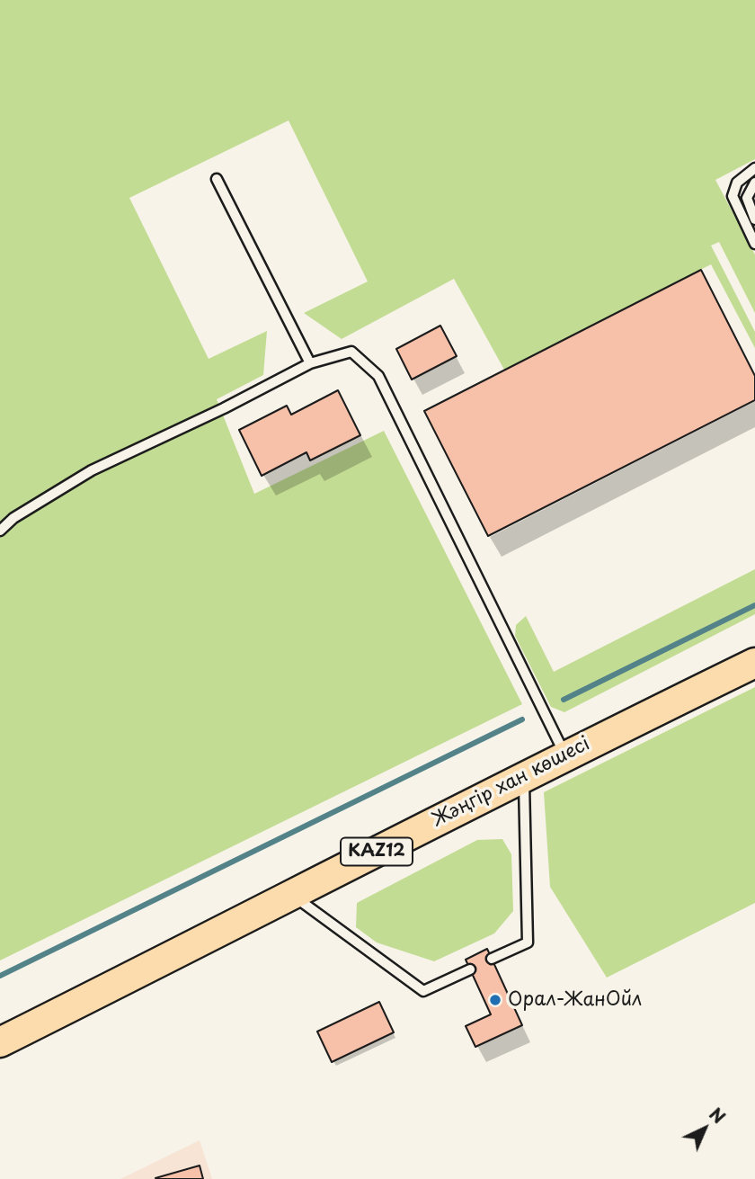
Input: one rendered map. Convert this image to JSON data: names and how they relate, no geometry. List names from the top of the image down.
{
  "streets": {
    "main road": ["Жәңгір хан көшесі", "KAZ12"]
  },
  "places": ["Орал-ЖанОйл"],
  "north": "top right"
}
